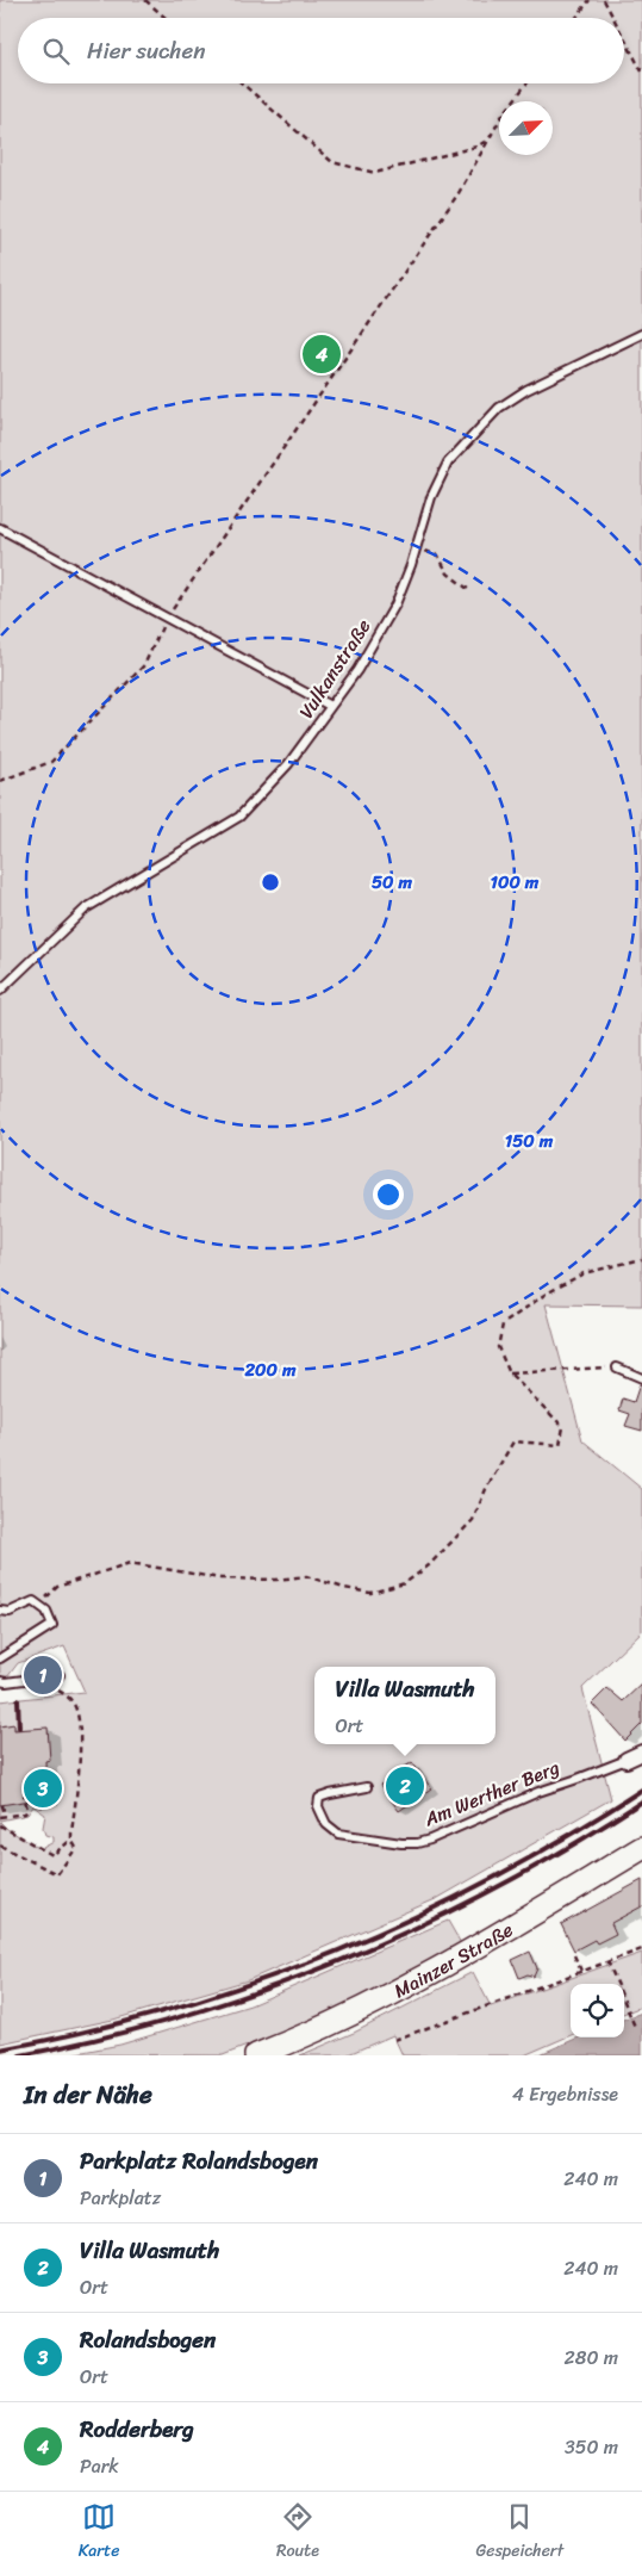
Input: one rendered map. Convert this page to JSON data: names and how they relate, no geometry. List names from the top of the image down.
{
  "streets": {
    "main road": ["Mainzer Straße"],
    "street": ["Am Werther Berg"],
    "lane": ["Vulkanstraße"]
  },
  "north": "top right",
  "page": {
    "search": "Hier suchen",
    "pins": [
      "4",
      "1",
      "2",
      "3"
    ],
    "popup": ["Villa Wasmuth", "Ort"],
    "heading": ["In der Nähe", "4 Ergebnisse"],
    "list": [
      {
        "mark": "1",
        "name": "Parkplatz Rolandsbogen",
        "note": "Parkplatz",
        "value": "240 m"
      },
      {
        "mark": "2",
        "name": "Villa Wasmuth",
        "note": "Ort",
        "value": "240 m"
      },
      {
        "mark": "3",
        "name": "Rolandsbogen",
        "note": "Ort",
        "value": "280 m"
      },
      {
        "mark": "4",
        "name": "Rodderberg",
        "note": "Park",
        "value": "350 m"
      }
    ],
    "nav": ["Karte", "Route", "Gespeichert"]
  },
  "rings": [
    "50 m",
    "100 m",
    "150 m",
    "200 m"
  ]
}
